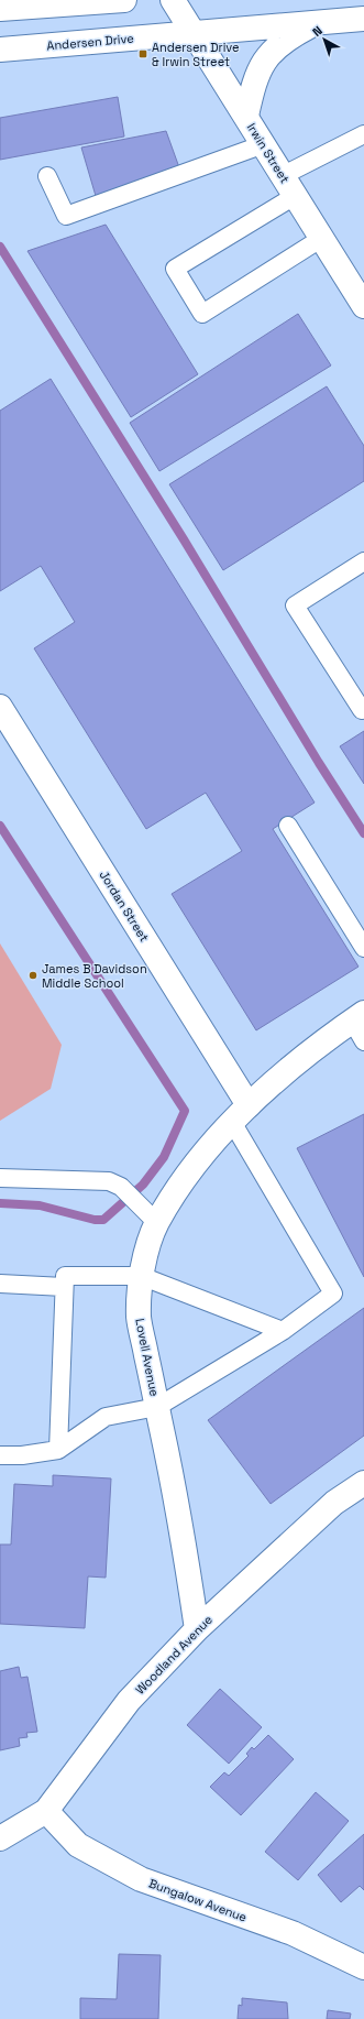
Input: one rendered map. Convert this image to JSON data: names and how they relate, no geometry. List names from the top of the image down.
{
  "streets": {
    "street": [
      "Andersen Drive",
      "Irwin Street",
      "Jordan Street",
      "Lovell Avenue",
      "Woodland Avenue",
      "Bungalow Avenue"
    ]
  },
  "crossings": [
    ["Andersen Drive", "Irwin Street"],
    ["Jordan Street", "Lovell Avenue"],
    ["Lovell Avenue", "Woodland Avenue"],
    ["Woodland Avenue", "Bungalow Avenue"]
  ],
  "places": {
    "transit": ["Andersen Drive & Irwin Street"],
    "other": ["James B Davidson Middle School"]
  },
  "north": "top left"
}
